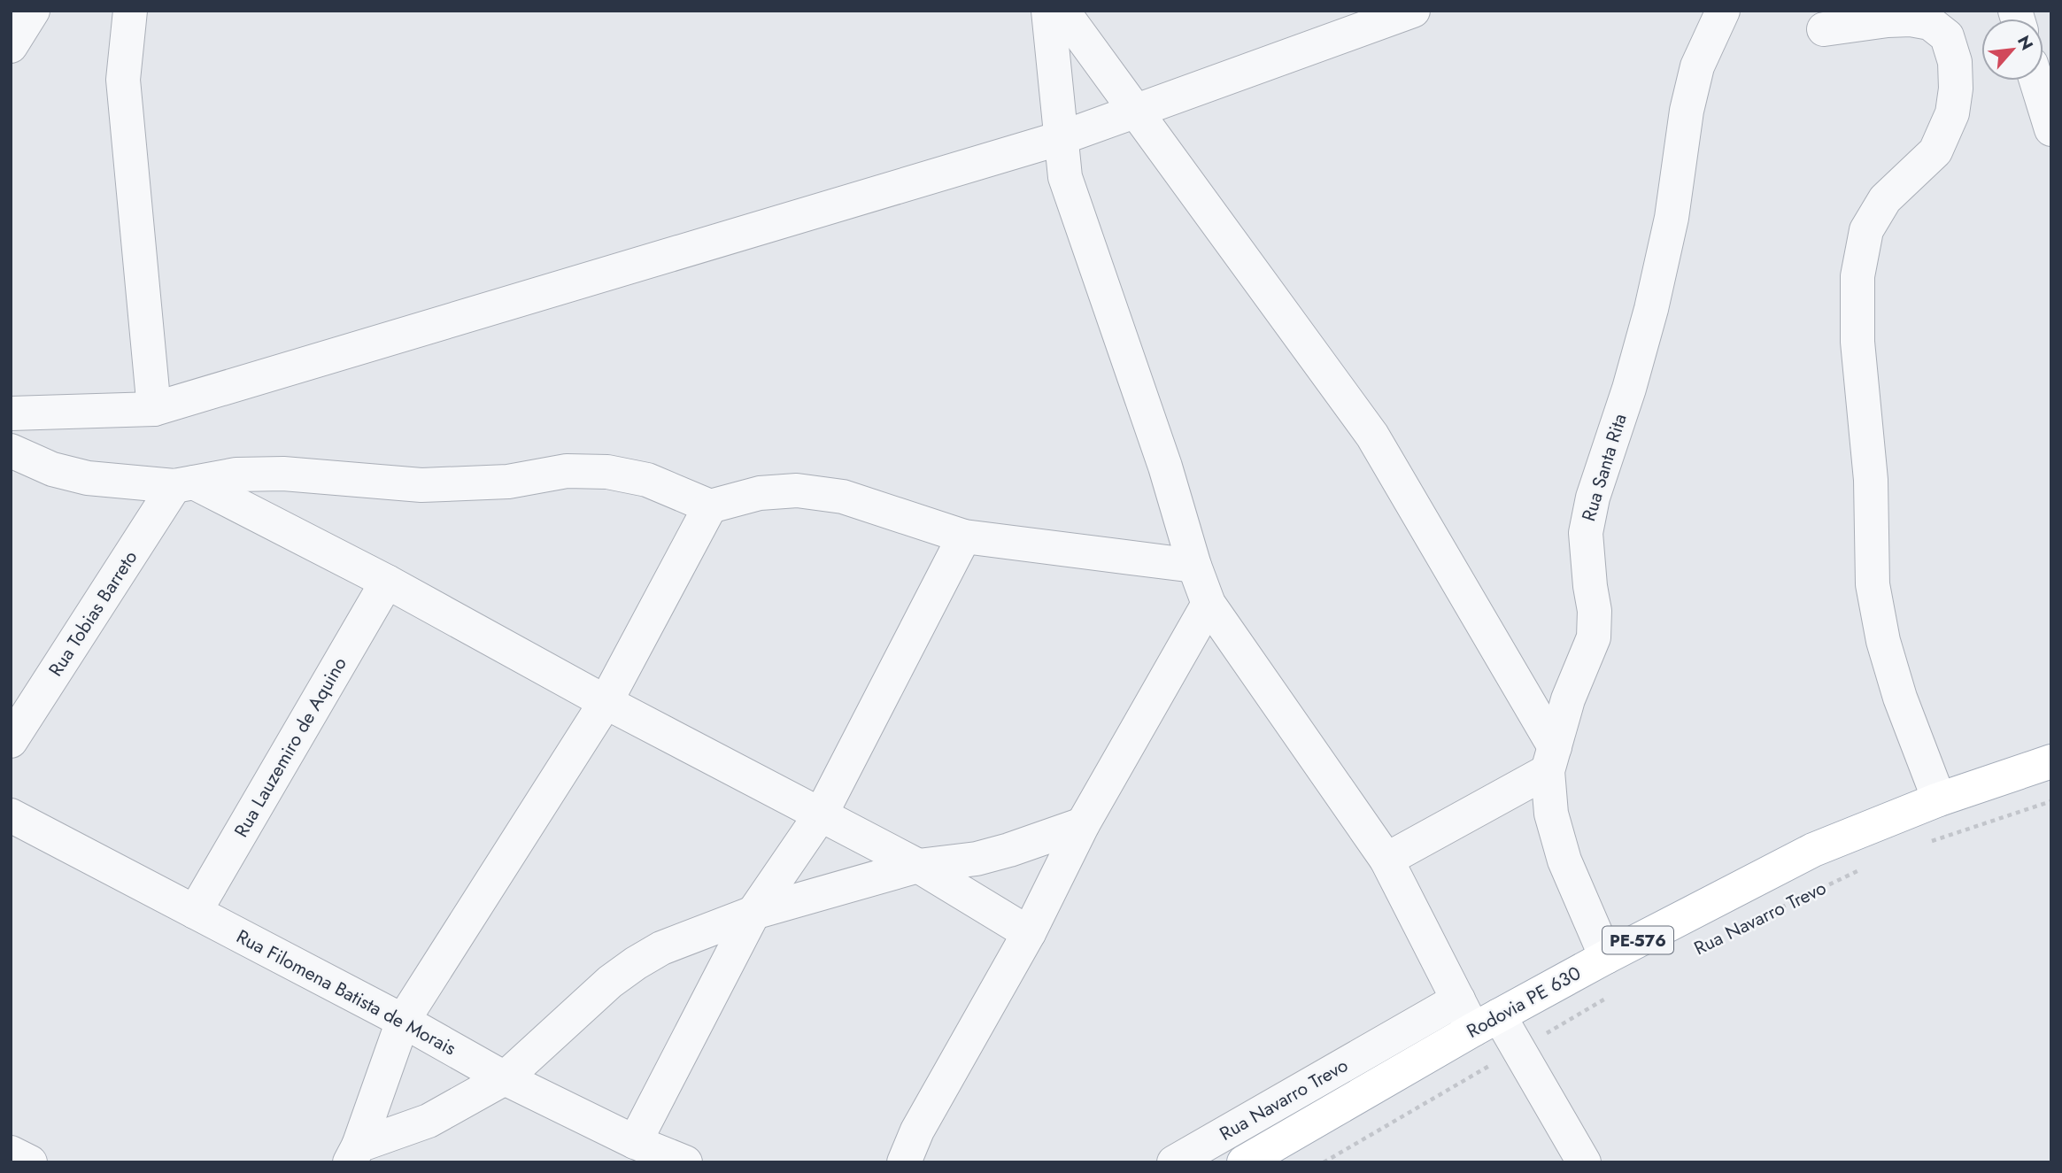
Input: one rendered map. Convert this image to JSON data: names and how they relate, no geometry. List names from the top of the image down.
{
  "streets": {
    "main road": ["PE-576", "Rodovia PE 630"],
    "street": [
      "Rua Santa Rita",
      "Rua Tobias Barreto",
      "Rua Lauzemiro de Aquino",
      "Rua Navarro Trevo",
      "Rua Filomena Batista de Morais"
    ]
  },
  "crossings": [
    ["Rua Santa Rita", "Rodovia PE 630"],
    ["Rua Lauzemiro de Aquino", "Rua Filomena Batista de Morais"]
  ],
  "north": "top right"
}
